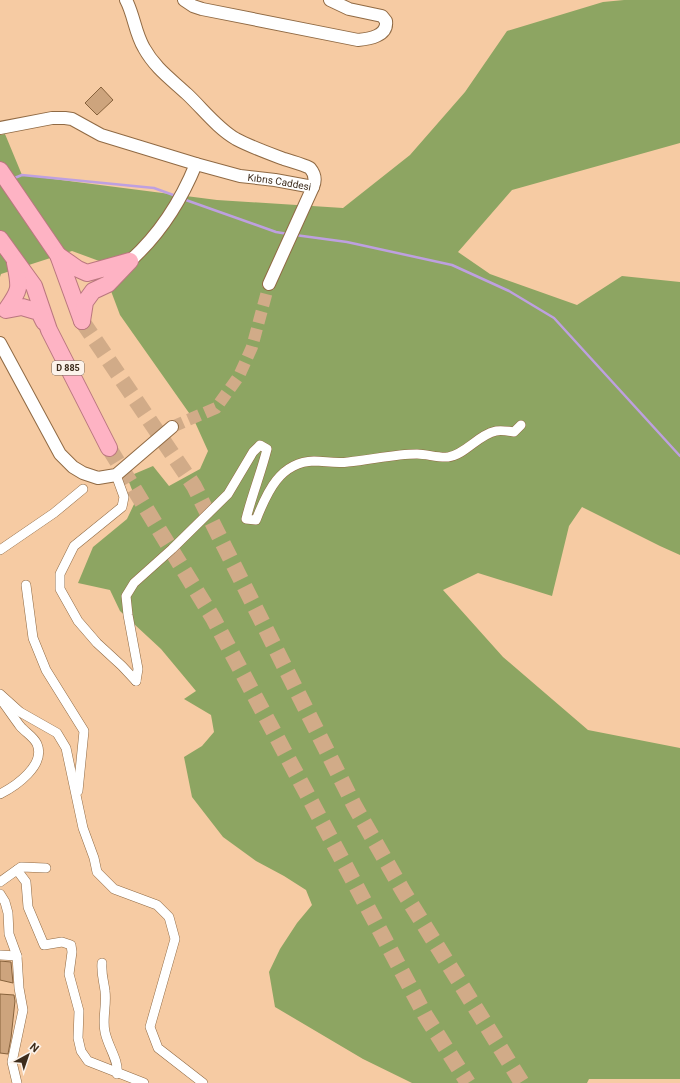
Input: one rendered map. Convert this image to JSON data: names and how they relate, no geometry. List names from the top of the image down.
{
  "streets": {
    "highway": ["D 885"],
    "street": ["Kıbrıs Caddesi"]
  },
  "north": "top right"
}
